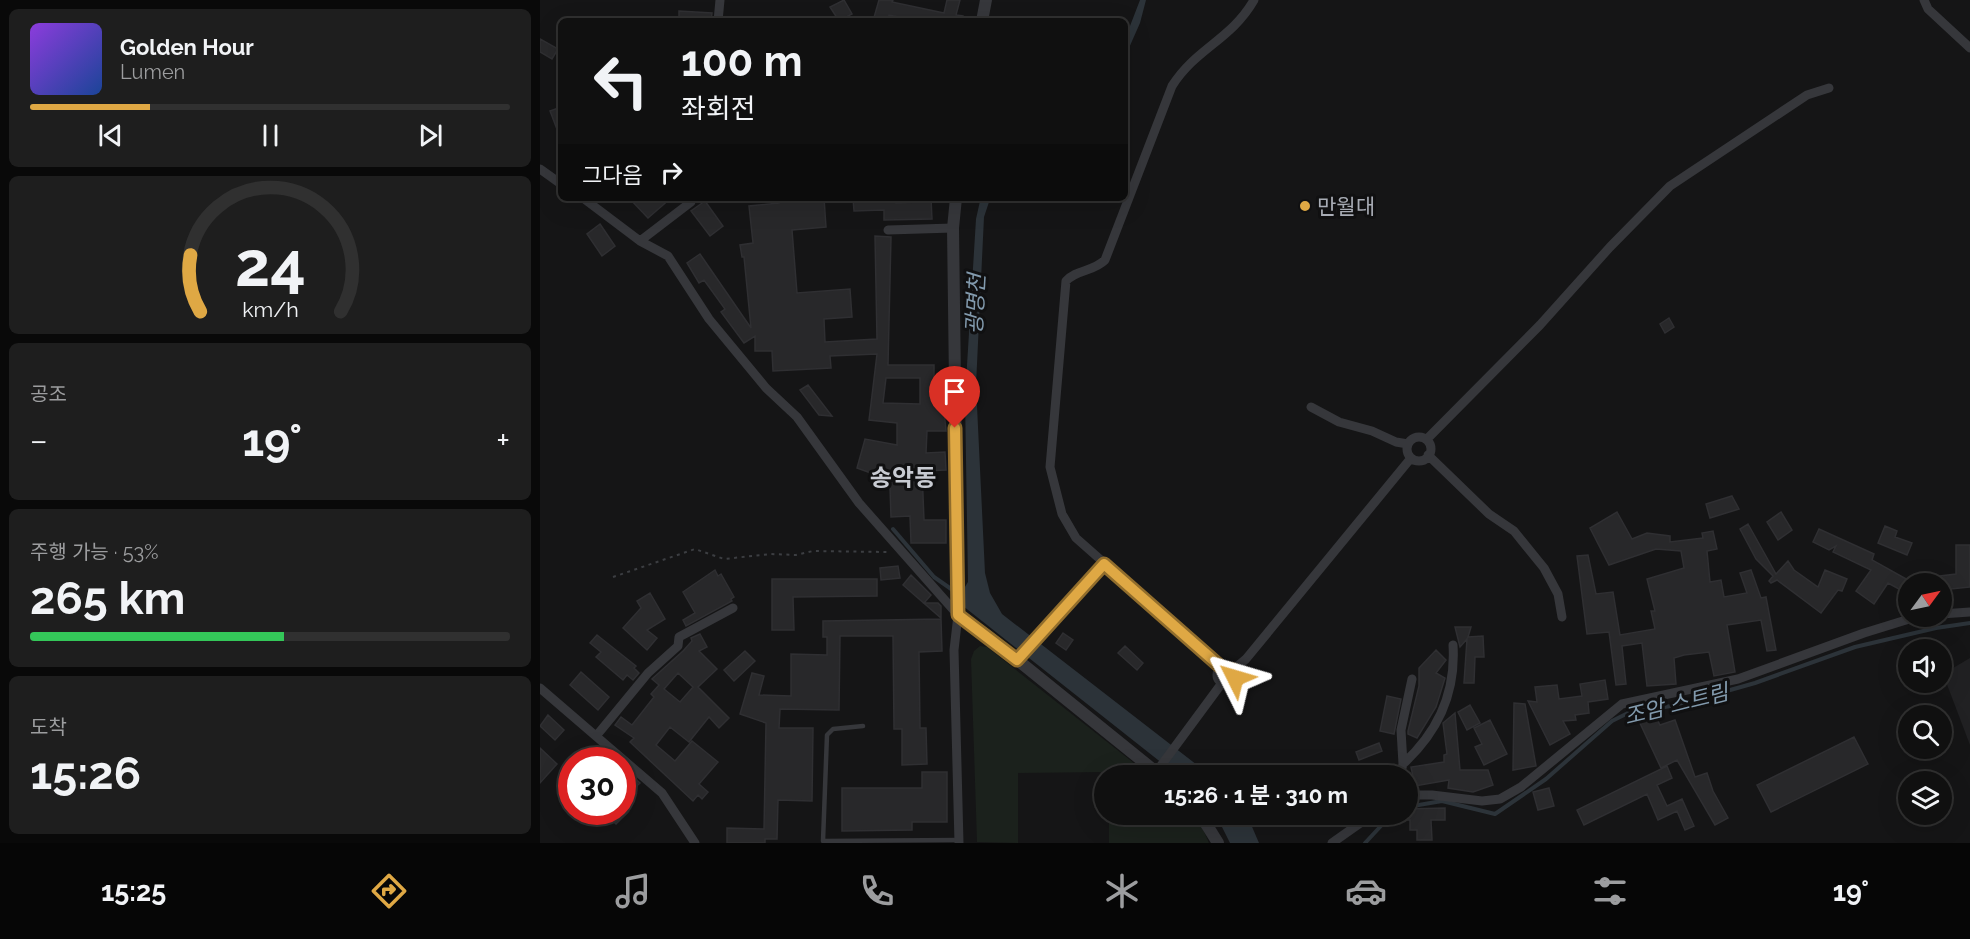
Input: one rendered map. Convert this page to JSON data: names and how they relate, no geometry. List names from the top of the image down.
{
  "districts": ["송악동"],
  "water": ["광명천", "조암 스트림"],
  "places": ["만월대"],
  "north": "top right",
  "page": {
    "turn": ["100 m", "좌회전"],
    "song": ["Golden Hour", "Lumen"],
    "then": "그다음",
    "tile": [
      "공조",
      ["주행 가능 · 53%", "265 km"],
      ["도착", "15:26"]
    ],
    "heat": ["−", "19°", "+"],
    "limit": "30",
    "trip": "15:26 · 1 분 · 310 m",
    "tabs": ["15:25", "19°"],
    "gauge": ["24", "km/h"]
  }
}
